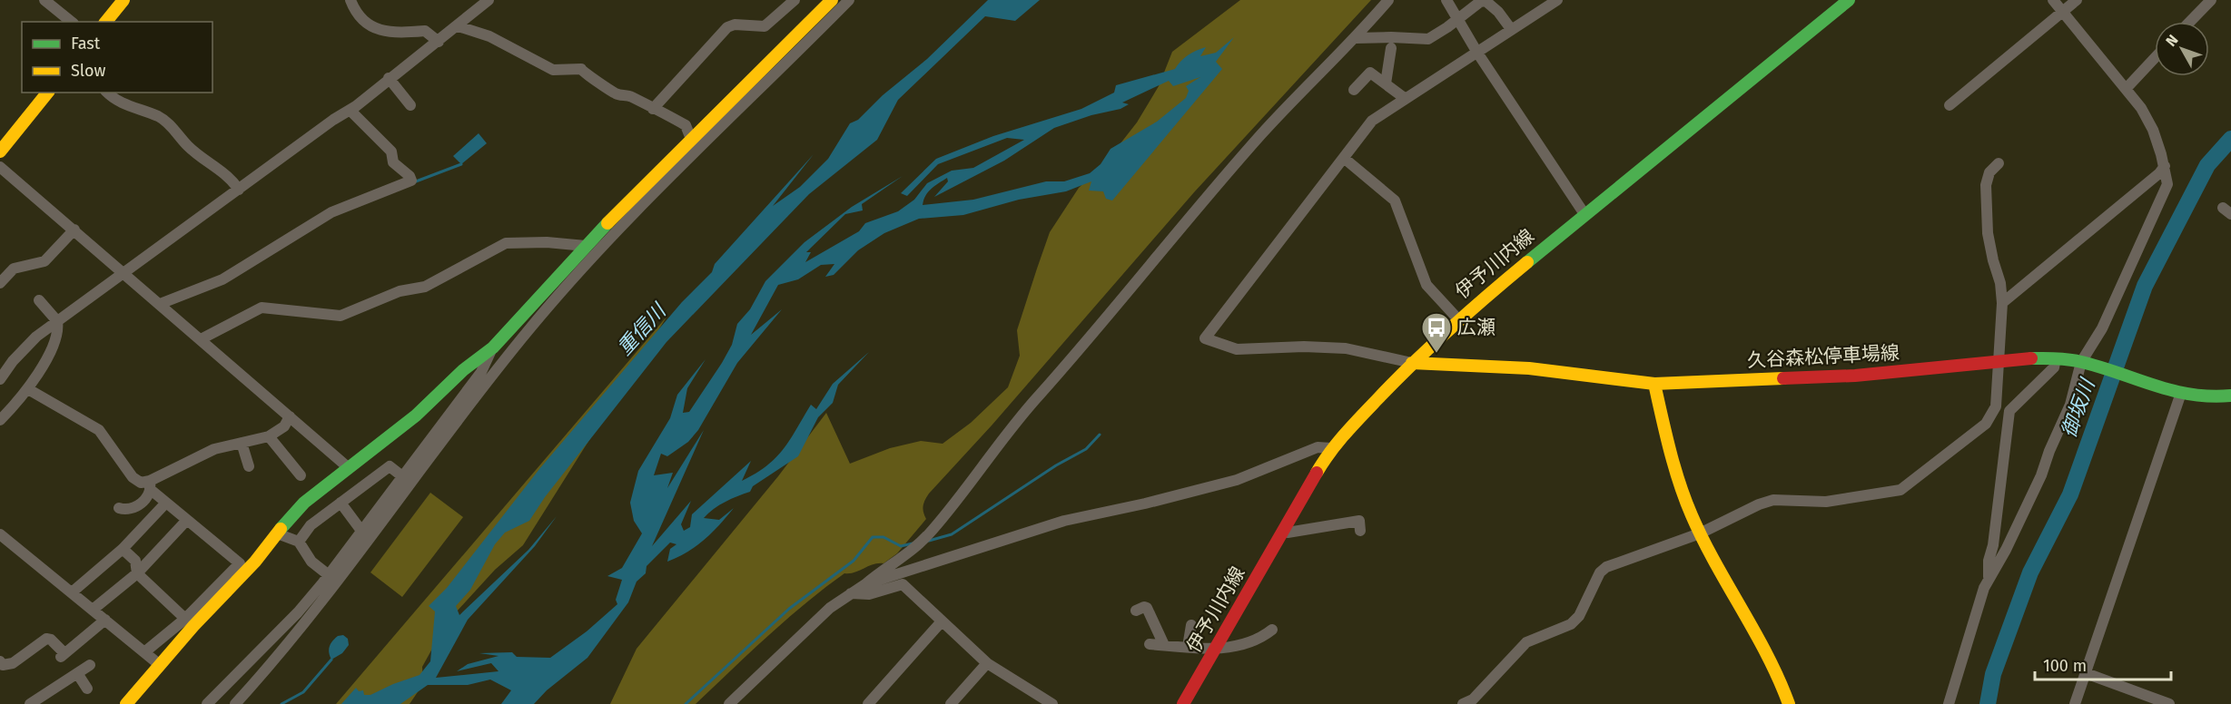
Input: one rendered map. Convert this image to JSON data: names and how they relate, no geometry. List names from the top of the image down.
{
  "streets": {
    "main road": ["伊予川内線", "久谷森松停車場線"]
  },
  "crossings": [
    ["伊予川内線", "久谷森松停車場線"]
  ],
  "water": ["重信川", "御坂川"],
  "places": {
    "bus stop": ["広瀬"]
  },
  "legend": ["Fast", "Slow"],
  "scale_bar": "100 m",
  "north": "top left"
}
